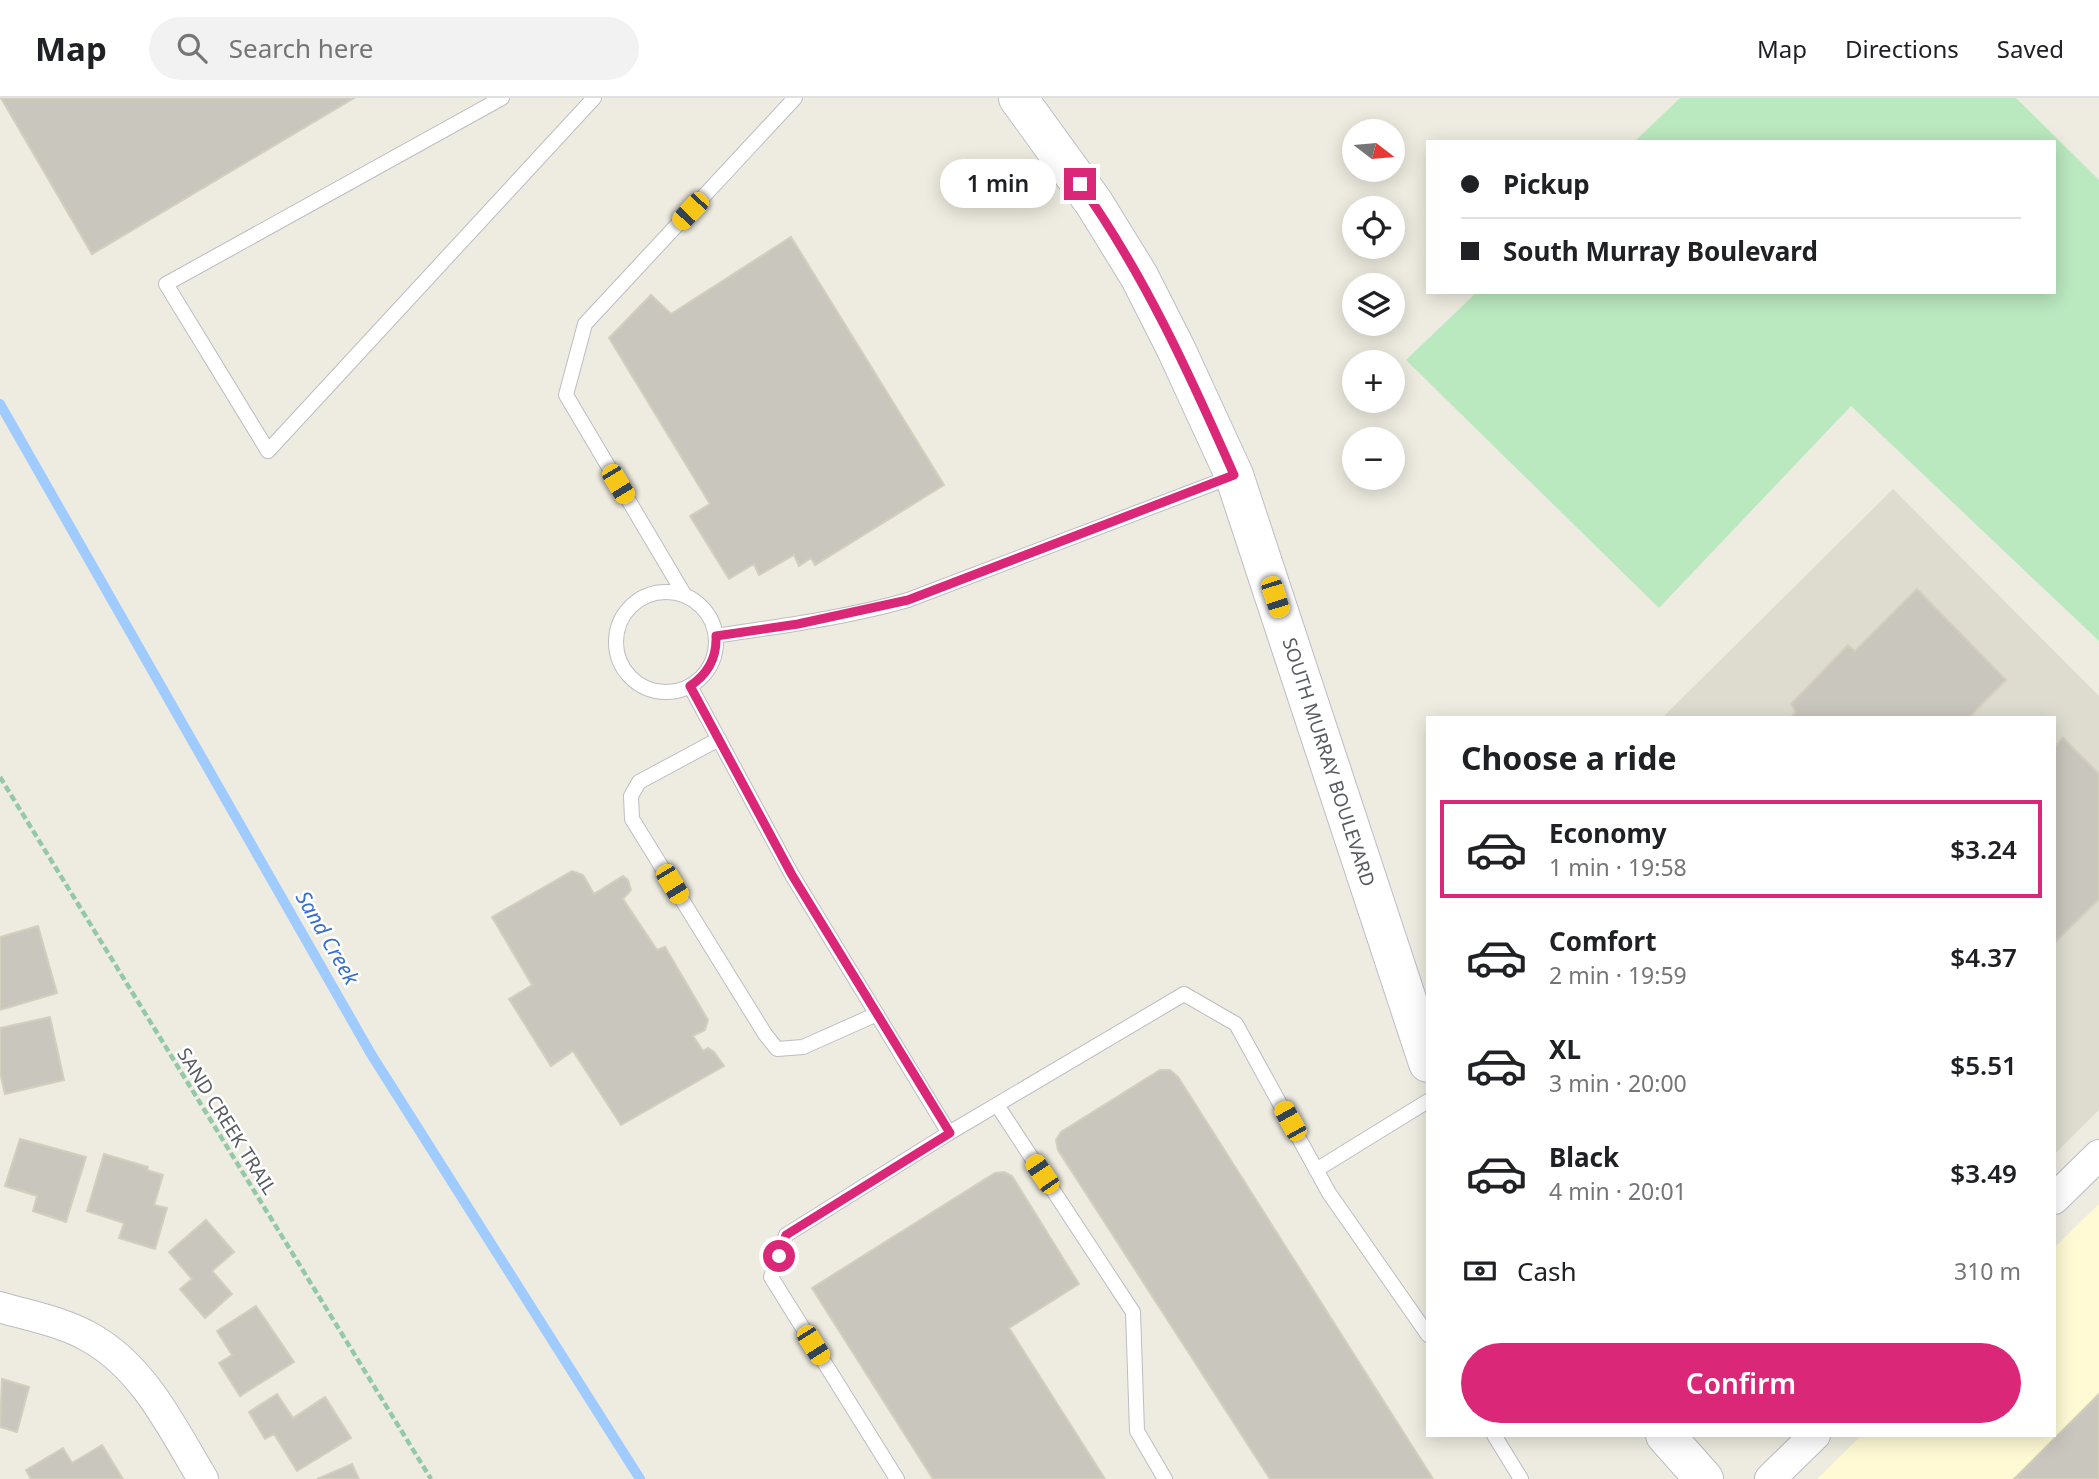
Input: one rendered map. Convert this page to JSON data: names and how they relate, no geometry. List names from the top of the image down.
{
  "streets": {
    "main road": ["SOUTH MURRAY BOULEVARD"],
    "path": ["SAND CREEK TRAIL"]
  },
  "water": ["Sand Creek"],
  "north": "right",
  "page": {
    "header": "Map",
    "search": "Search here",
    "nav": ["Map", "Directions", "Saved"],
    "map_buttons": ["+", "−"],
    "banner": ["Pickup", "South Murray Boulevard"],
    "bubble": "1 min",
    "heading": "Choose a ride",
    "list": [
      {
        "name": "Economy",
        "note": "1 min · 19:58",
        "value": "$3.24"
      },
      {
        "name": "Comfort",
        "note": "2 min · 19:59",
        "value": "$4.37"
      },
      {
        "name": "XL",
        "note": "3 min · 20:00",
        "value": "$5.51"
      },
      {
        "name": "Black",
        "note": "4 min · 20:01",
        "value": "$3.49"
      }
    ],
    "pay": ["Cash", "310 m"],
    "buttons": "Confirm"
  }
}
